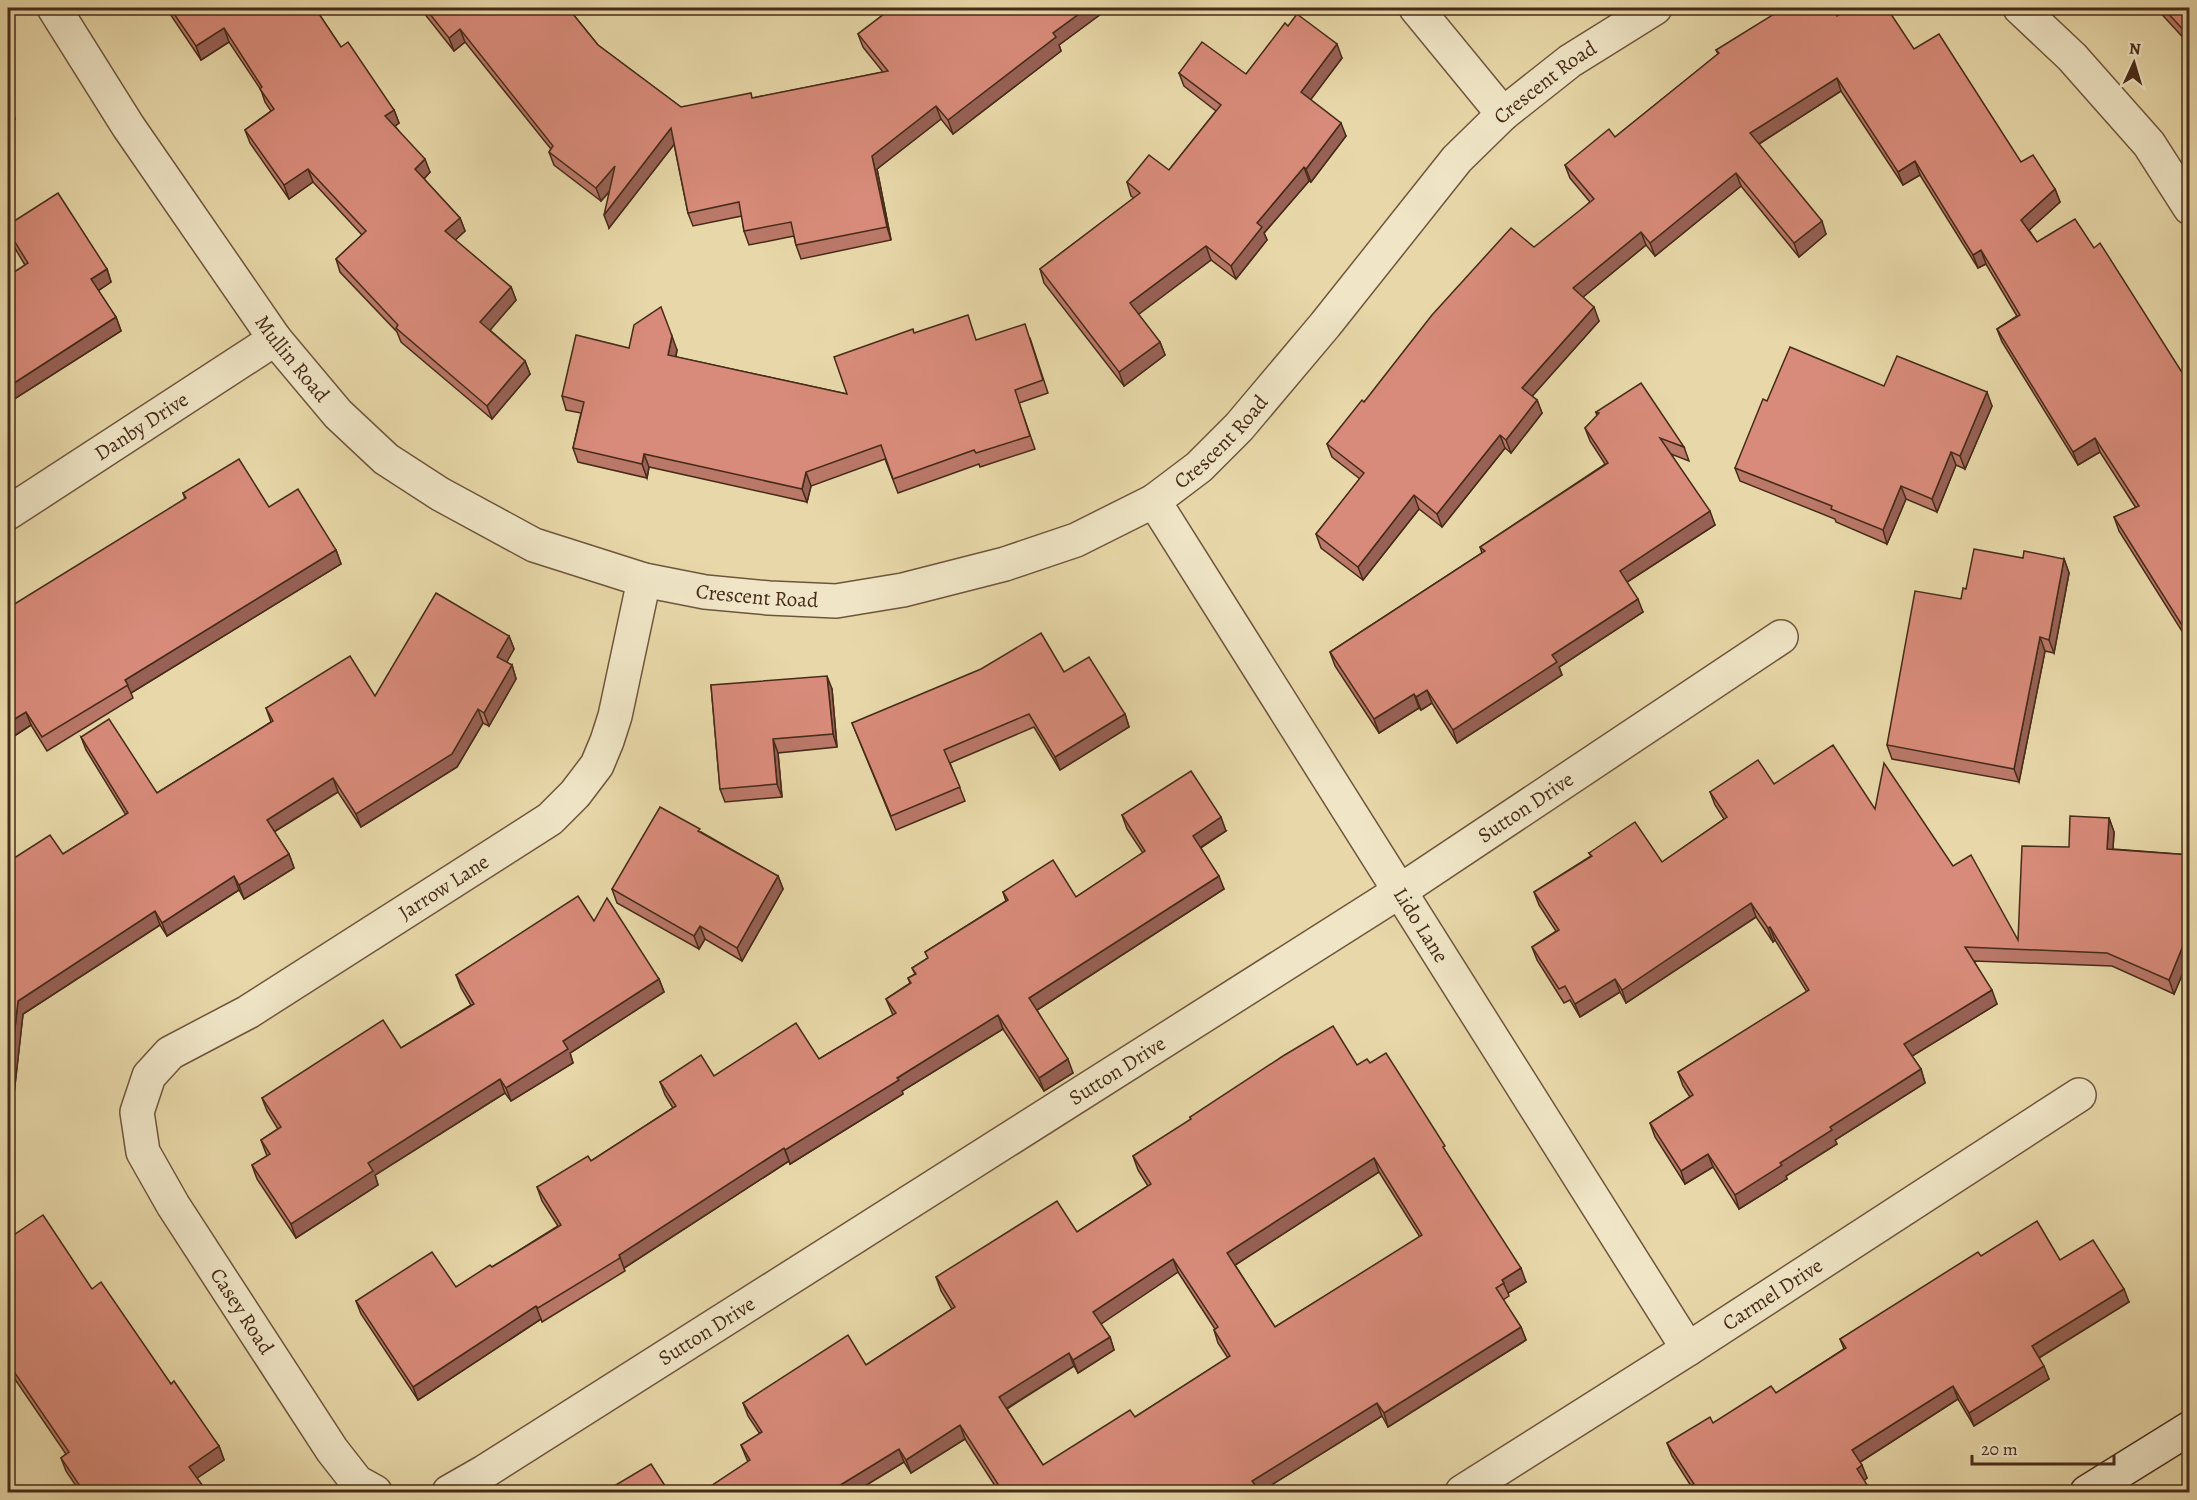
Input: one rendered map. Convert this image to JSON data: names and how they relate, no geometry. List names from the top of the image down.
{
  "streets": {
    "street": [
      "Crescent Road",
      "Mullin Road",
      "Danby Drive",
      "Sutton Drive",
      "Jarrow Lane",
      "Lido Lane",
      "Carmel Drive",
      "Casey Road"
    ]
  },
  "crossings": [
    ["Crescent Road", "Mullin Road"],
    ["Crescent Road", "Jarrow Lane"],
    ["Crescent Road", "Lido Lane"],
    ["Mullin Road", "Danby Drive"],
    ["Mullin Road", "Jarrow Lane"],
    ["Sutton Drive", "Lido Lane"],
    ["Jarrow Lane", "Casey Road"],
    ["Lido Lane", "Carmel Drive"]
  ],
  "scale_bar": "20 m",
  "north": "top"
}
